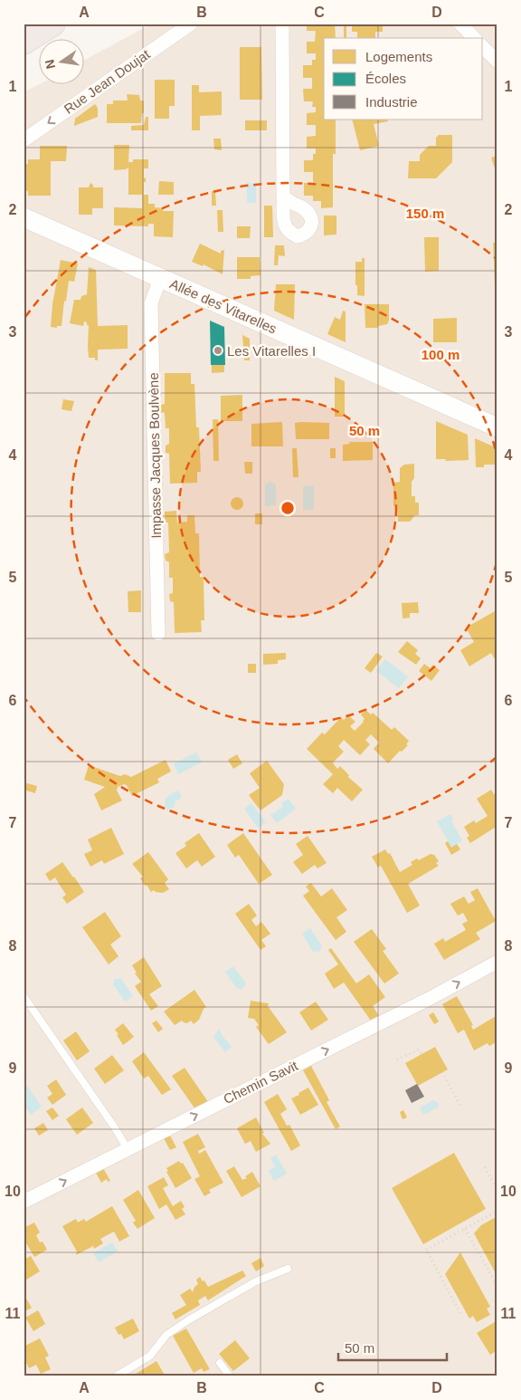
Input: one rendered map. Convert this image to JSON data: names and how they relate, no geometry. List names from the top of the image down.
{
  "streets": {
    "main road": ["Allée des Vitarelles"],
    "street": ["Rue Jean Doujat", "Impasse Jacques Boulvène", "Chemin Savit"]
  },
  "crossings": [
    ["Allée des Vitarelles", "Impasse Jacques Boulvène"]
  ],
  "one_way": ["Rue Jean Doujat", "Chemin Savit"],
  "places": ["Les Vitarelles I"],
  "legend": ["Logements", "Écoles", "Industrie"],
  "scale_bar": "50 m",
  "north": "left",
  "grid": {
    "columns": [
      "A",
      "B",
      "C",
      "D"
    ],
    "rows": [
      "1",
      "2",
      "3",
      "4",
      "5",
      "6",
      "7",
      "8",
      "9",
      "10",
      "11"
    ]
  },
  "rings": ["150 m", "100 m", "50 m"]
}
